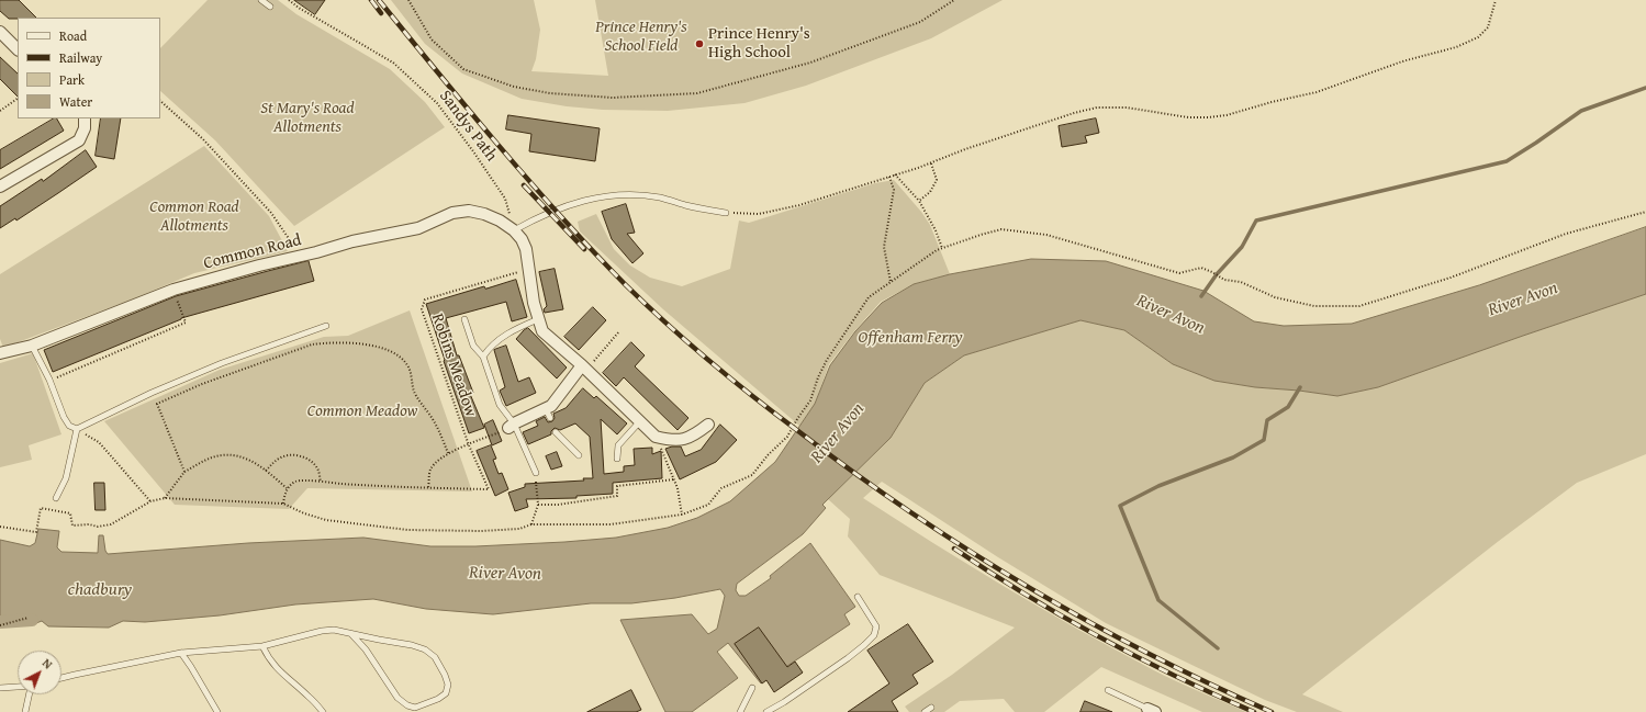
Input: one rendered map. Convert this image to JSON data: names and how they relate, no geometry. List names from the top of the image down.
{
  "streets": {
    "street": ["Common Road"],
    "path": ["Sandys Path", "Robins Meadow"]
  },
  "crossings": [
    ["Sandys Path", "Common Road"]
  ],
  "water": ["River Avon", "Offenham Ferry", "chadbury"],
  "parks": [
    "Prince Henry's School Field",
    "St Mary's Road Allotments",
    "Common Road Allotments",
    "Common Meadow"
  ],
  "places": ["Prince Henry's High School"],
  "legend": [
    "Road",
    "Railway",
    "Park",
    "Water"
  ],
  "north": "top right"
}
